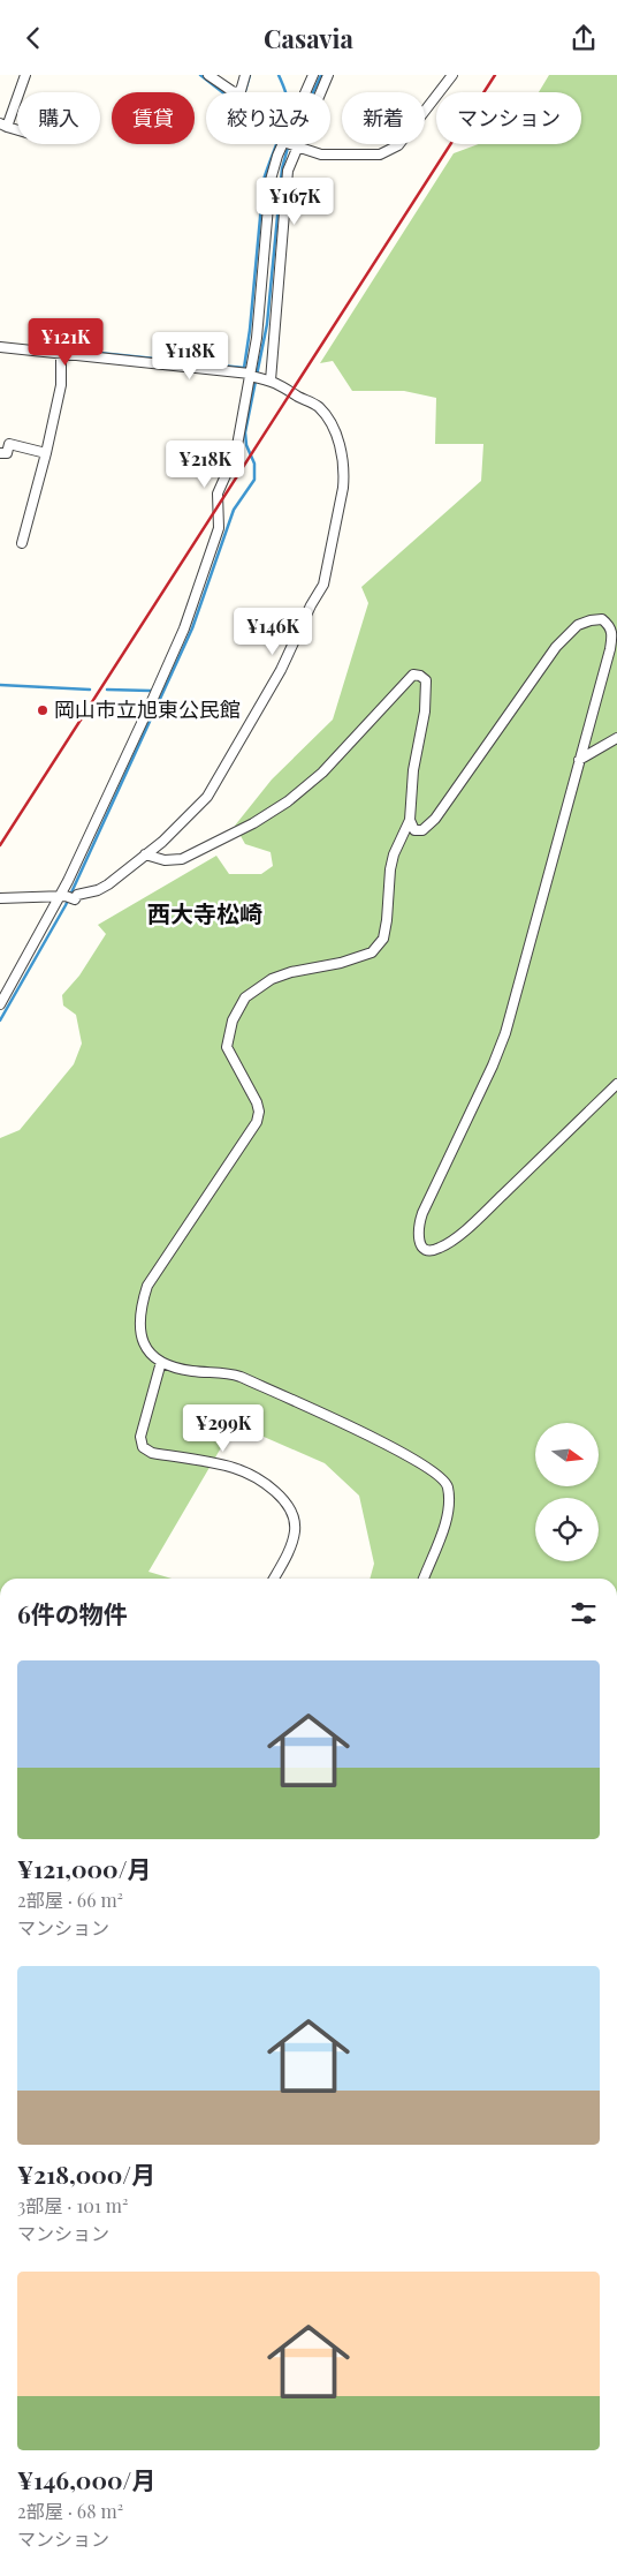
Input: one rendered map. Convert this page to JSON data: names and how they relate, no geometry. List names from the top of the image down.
{
  "districts": ["西大寺松崎"],
  "places": ["岡山市立旭東公民館"],
  "north": "right",
  "page": {
    "header": "Casavia",
    "chip": [
      "購入",
      "賃貸",
      "絞り込み",
      "新着",
      "マンション"
    ],
    "price": [
      "¥167K",
      "¥121K",
      "¥118K",
      "¥218K",
      "¥146K",
      "¥299K"
    ],
    "heading": "6件の物件",
    "list": [
      {
        "name": "¥121,000/月",
        "note": "2部屋 · 66 m² · マンション"
      },
      {
        "name": "¥218,000/月",
        "note": "3部屋 · 101 m² · マンション"
      },
      {
        "name": "¥146,000/月",
        "note": "2部屋 · 68 m² · マンション"
      }
    ]
  }
}
